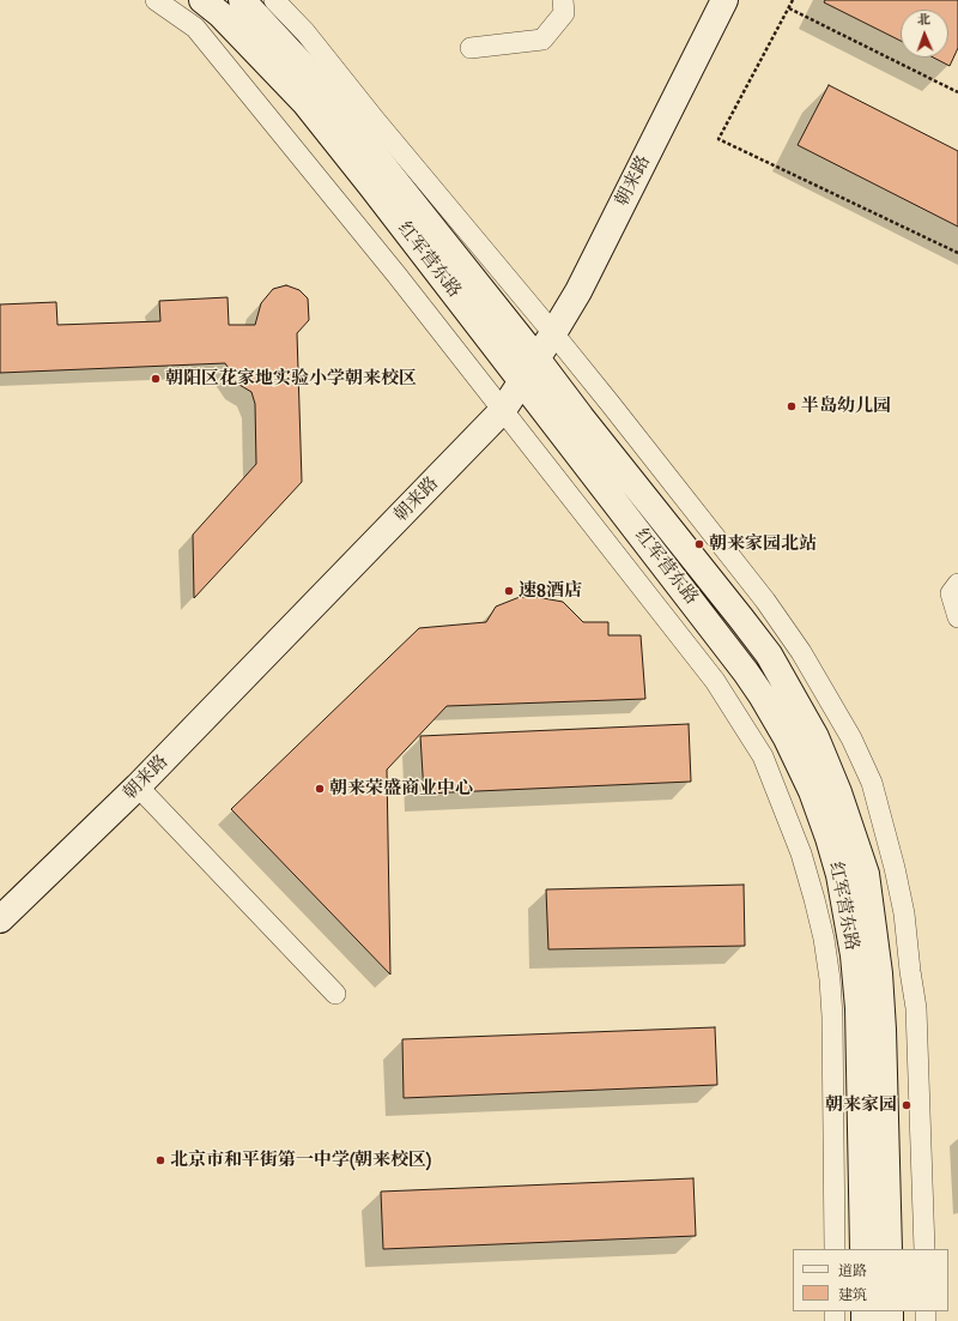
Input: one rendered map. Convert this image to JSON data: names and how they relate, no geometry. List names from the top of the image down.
{
  "streets": {
    "street": ["朝来路", "红军营东路"]
  },
  "crossings": [
    ["朝来路", "红军营东路"]
  ],
  "places": [
    "朝阳区花家地实验小学朝来校区",
    "半岛幼儿园",
    "朝来家园北站",
    "速8酒店",
    "朝来荣盛商业中心",
    "朝来家园",
    "北京市和平街第一中学(朝来校区)"
  ],
  "legend": ["道路", "建筑"],
  "north": "top"
}
